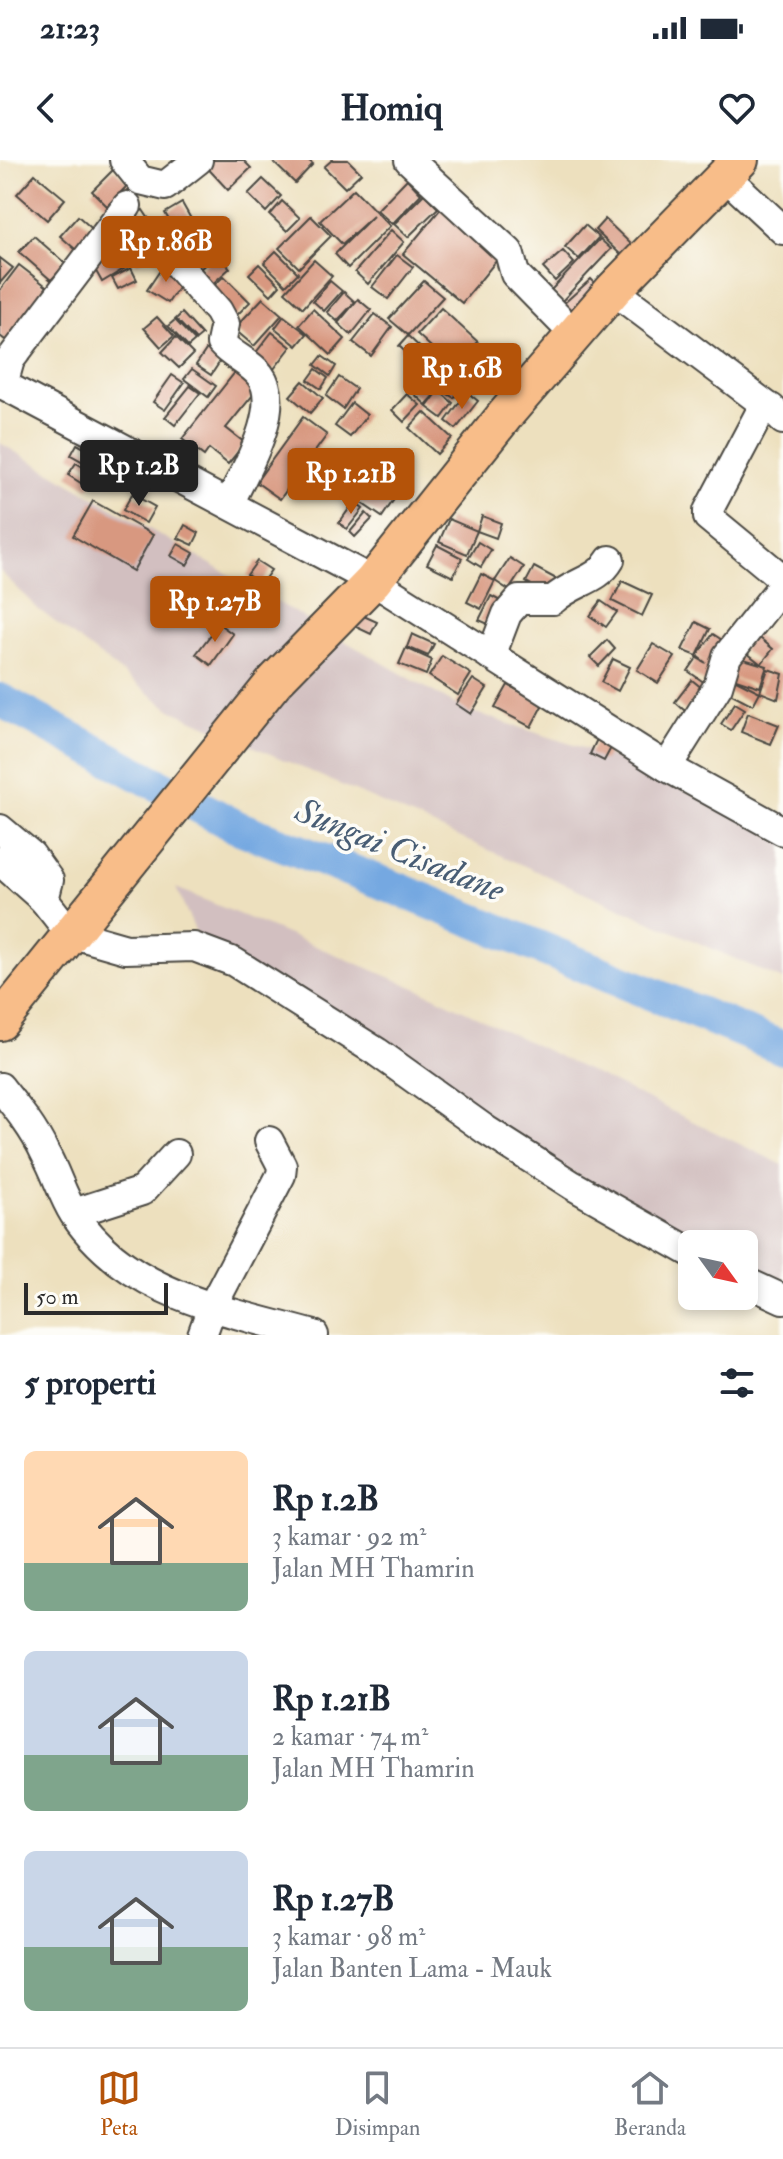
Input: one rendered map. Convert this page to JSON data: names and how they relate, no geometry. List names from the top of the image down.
{
  "water": ["Sungai Cisadane"],
  "scale_bar": "50 m",
  "north": "bottom right",
  "page": {
    "status": "21:23",
    "header": "Homiq",
    "price": [
      "Rp 1.86B",
      "Rp 1.6B",
      "Rp 1.2B",
      "Rp 1.21B",
      "Rp 1.27B"
    ],
    "scale": "50 m",
    "heading": "5 properti",
    "list": [
      {
        "name": "Rp 1.2B",
        "note": "3 kamar · 92 m² · Jalan MH Thamrin"
      },
      {
        "name": "Rp 1.21B",
        "note": "2 kamar · 74 m² · Jalan MH Thamrin"
      },
      {
        "name": "Rp 1.27B",
        "note": "3 kamar · 98 m² · Jalan Banten Lama - Mauk"
      }
    ],
    "tabs": ["Peta", "Disimpan", "Beranda"]
  }
}
